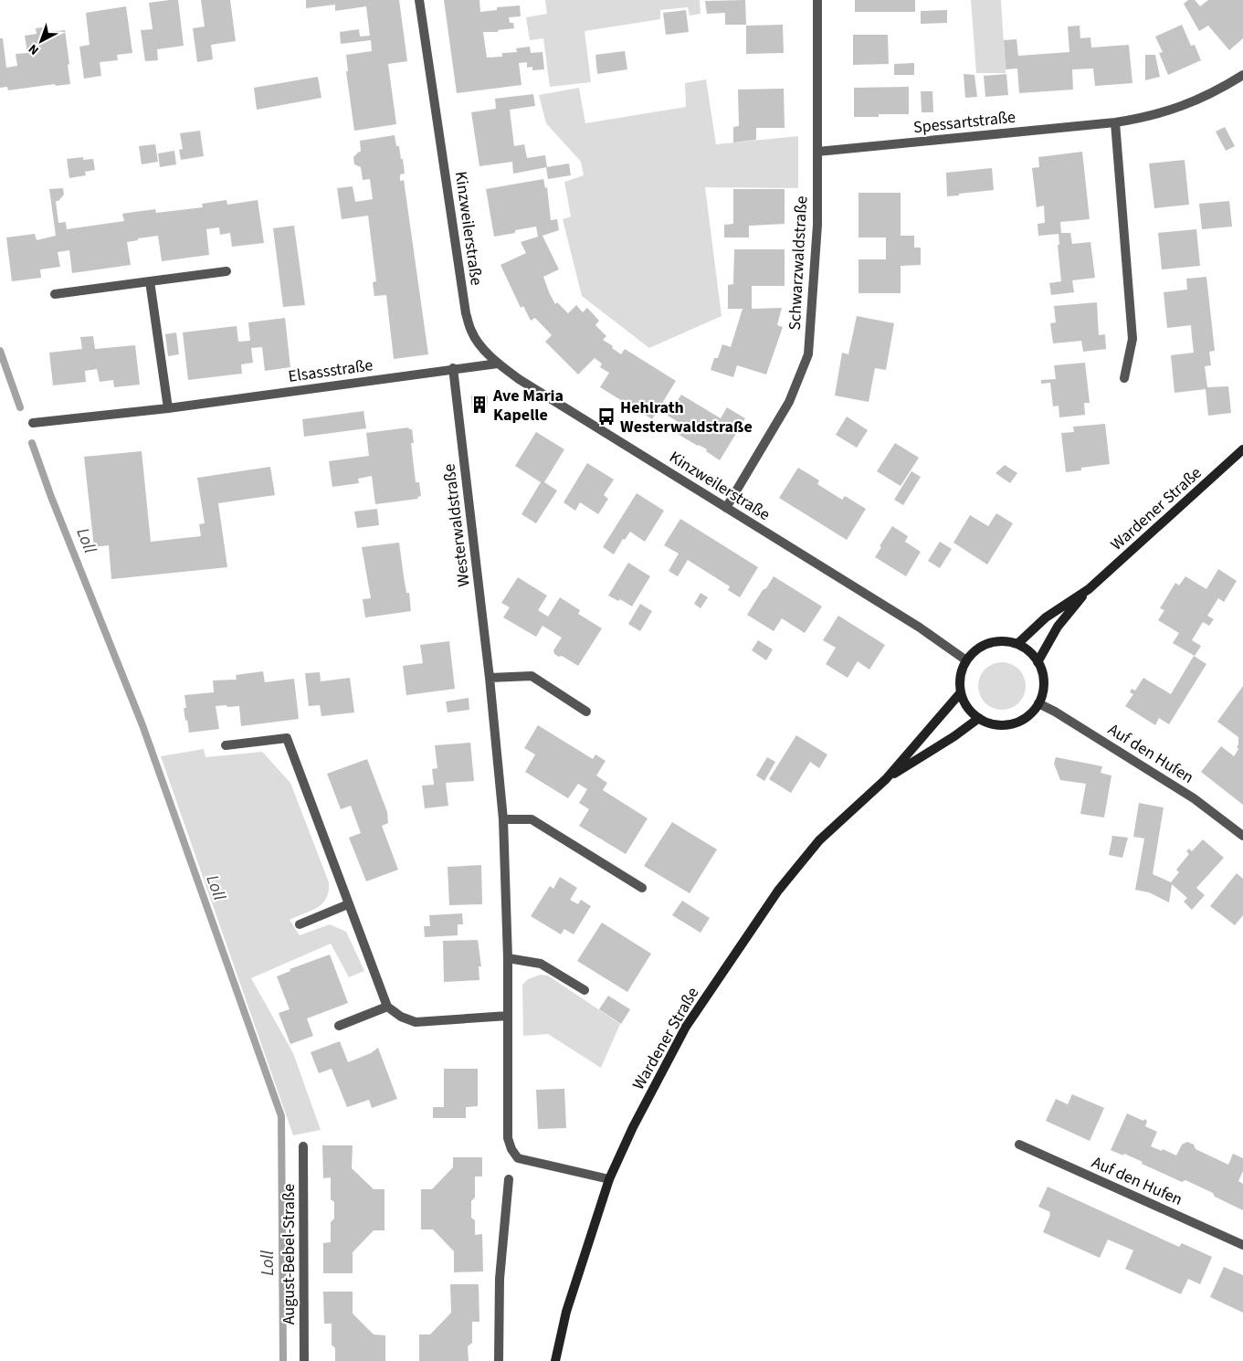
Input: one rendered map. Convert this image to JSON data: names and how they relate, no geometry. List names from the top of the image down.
{
  "streets": {
    "street": [
      "Spessartstraße",
      "Kinzweilerstraße",
      "Schwarzwaldstraße",
      "Elsassstraße",
      "Wardener Straße",
      "Westerwaldstraße",
      "Auf den Hufen",
      "August-Bebel-Straße"
    ]
  },
  "crossings": [
    ["Spessartstraße", "Schwarzwaldstraße"],
    ["Kinzweilerstraße", "Schwarzwaldstraße"],
    ["Kinzweilerstraße", "Elsassstraße"],
    ["Kinzweilerstraße", "Wardener Straße"],
    ["Kinzweilerstraße", "Auf den Hufen"],
    ["Elsassstraße", "Westerwaldstraße"],
    ["Wardener Straße", "Westerwaldstraße"],
    ["Wardener Straße", "Auf den Hufen"]
  ],
  "water": ["Loll"],
  "places": {
    "building": ["Ave Maria Kapelle"],
    "bus stop": ["Hehlrath Westerwaldstraße"]
  },
  "north": "bottom left"
}
